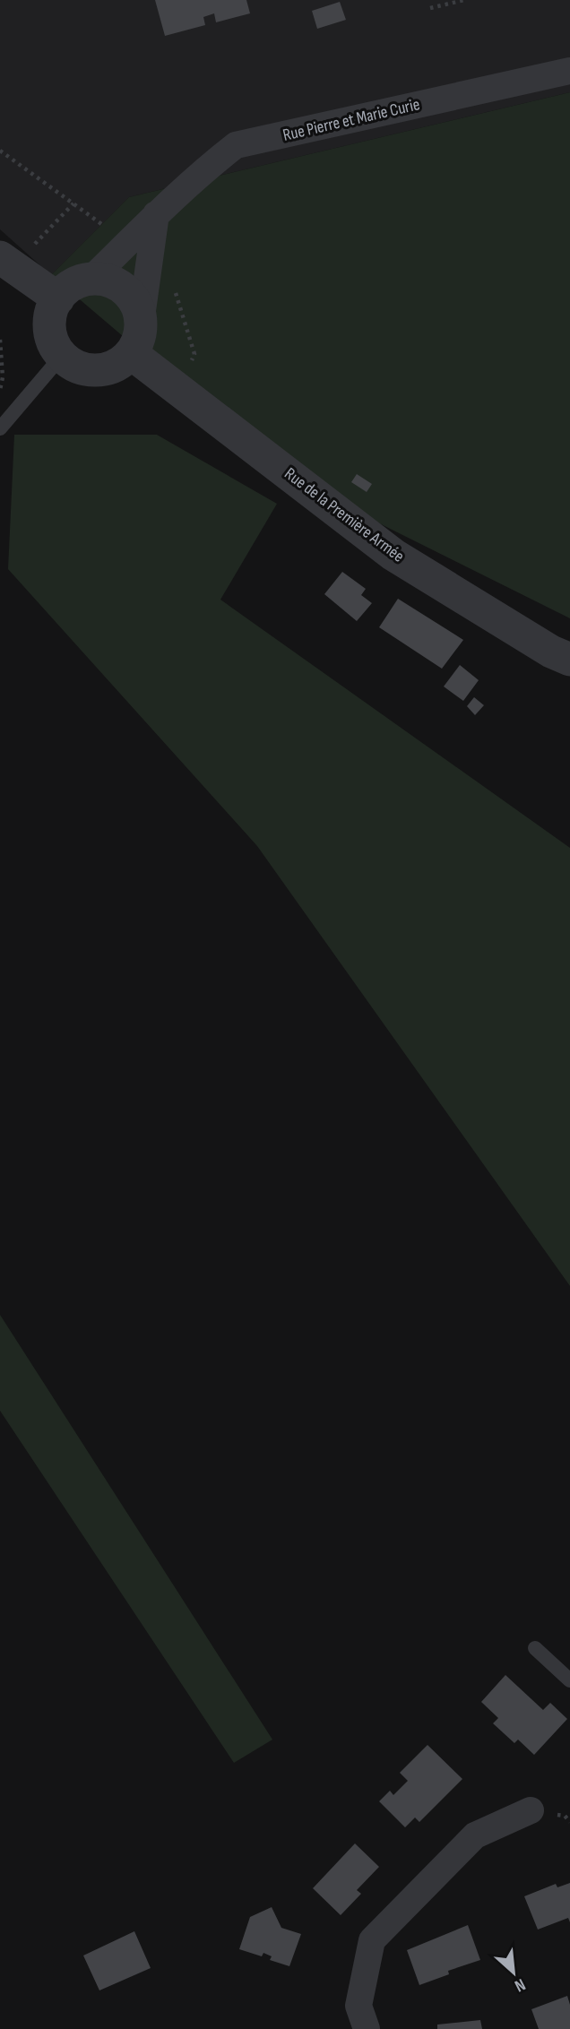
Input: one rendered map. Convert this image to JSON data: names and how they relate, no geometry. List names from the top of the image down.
{
  "streets": {
    "street": ["Rue Pierre et Marie Curie", "Rue de la Première Armée"]
  },
  "crossings": [
    ["Rue Pierre et Marie Curie", "Rue de la Première Armée"]
  ],
  "north": "bottom right"
}
